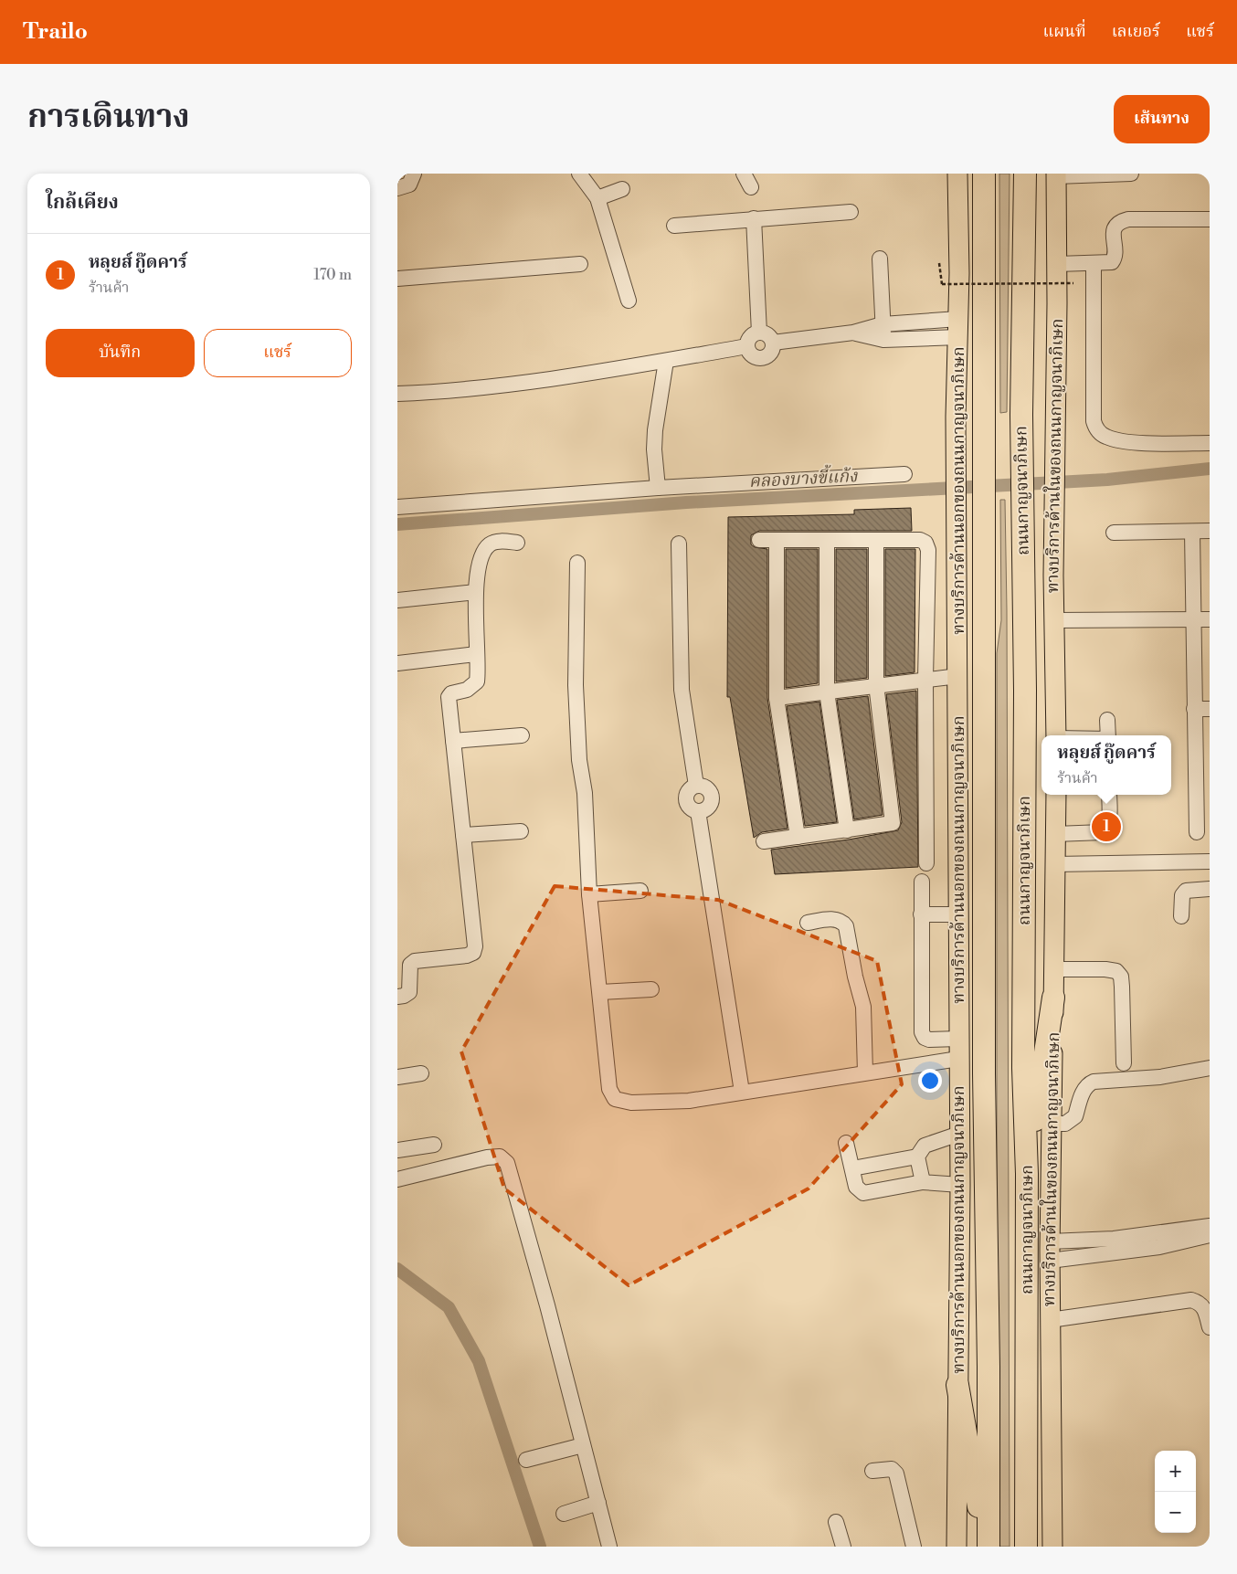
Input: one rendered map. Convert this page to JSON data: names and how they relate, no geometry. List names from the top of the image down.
{
  "streets": {
    "highway": ["ถนนกาญจนาภิเษก"],
    "main road": ["ทางบริการด้านในของถนนกาญจนาภิเษก", "ทางบริการด้านนอกของถนนกาญจนาภิเษก"]
  },
  "water": ["คลองบางขี้แก้ง"],
  "page": {
    "header": "Trailo",
    "nav": ["แผนที่", "เลเยอร์", "แชร์"],
    "title": "การเดินทาง",
    "buttons": [
      "เส้นทาง",
      ["บันทึก", "แชร์"]
    ],
    "heading": "ใกล้เคียง",
    "list": [
      {
        "mark": "1",
        "name": "หลุยส์ กู๊ดคาร์",
        "note": "ร้านค้า",
        "value": "170 m"
      }
    ],
    "popup": ["หลุยส์ กู๊ดคาร์", "ร้านค้า"],
    "pins": "1",
    "map_buttons": ["+", "−"]
  }
}
